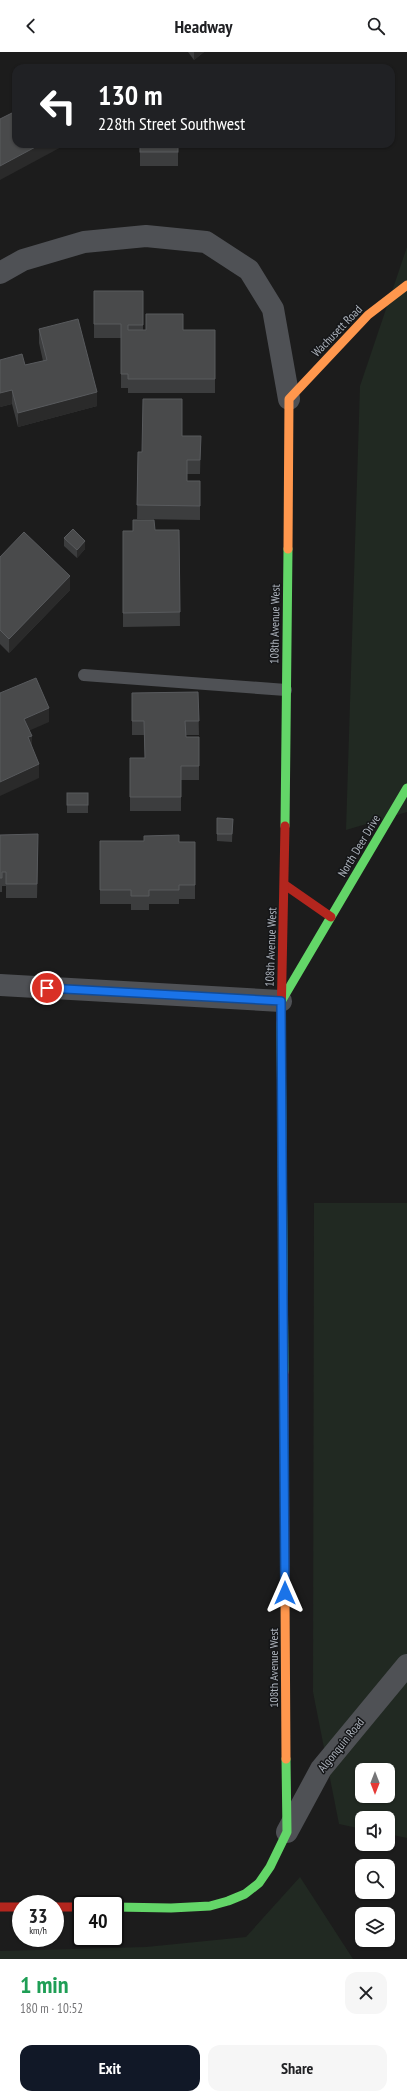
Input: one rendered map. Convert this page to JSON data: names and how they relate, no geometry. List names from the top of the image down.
{
  "streets": {
    "street": [
      "Wachusett Road",
      "108th Avenue West",
      "North Deer Drive",
      "Algonquin Road"
    ]
  },
  "crossings": [
    ["Wachusett Road", "108th Avenue West"],
    ["108th Avenue West", "North Deer Drive"],
    ["108th Avenue West", "Algonquin Road"]
  ],
  "north": "bottom",
  "page": {
    "header": "Headway",
    "turn": ["130 m", "228th Street Southwest"],
    "speed": "33 km/h",
    "limit": "40",
    "heading": ["1 min", "180 m · 10:52"],
    "buttons": ["Exit", "Share"]
  }
}
